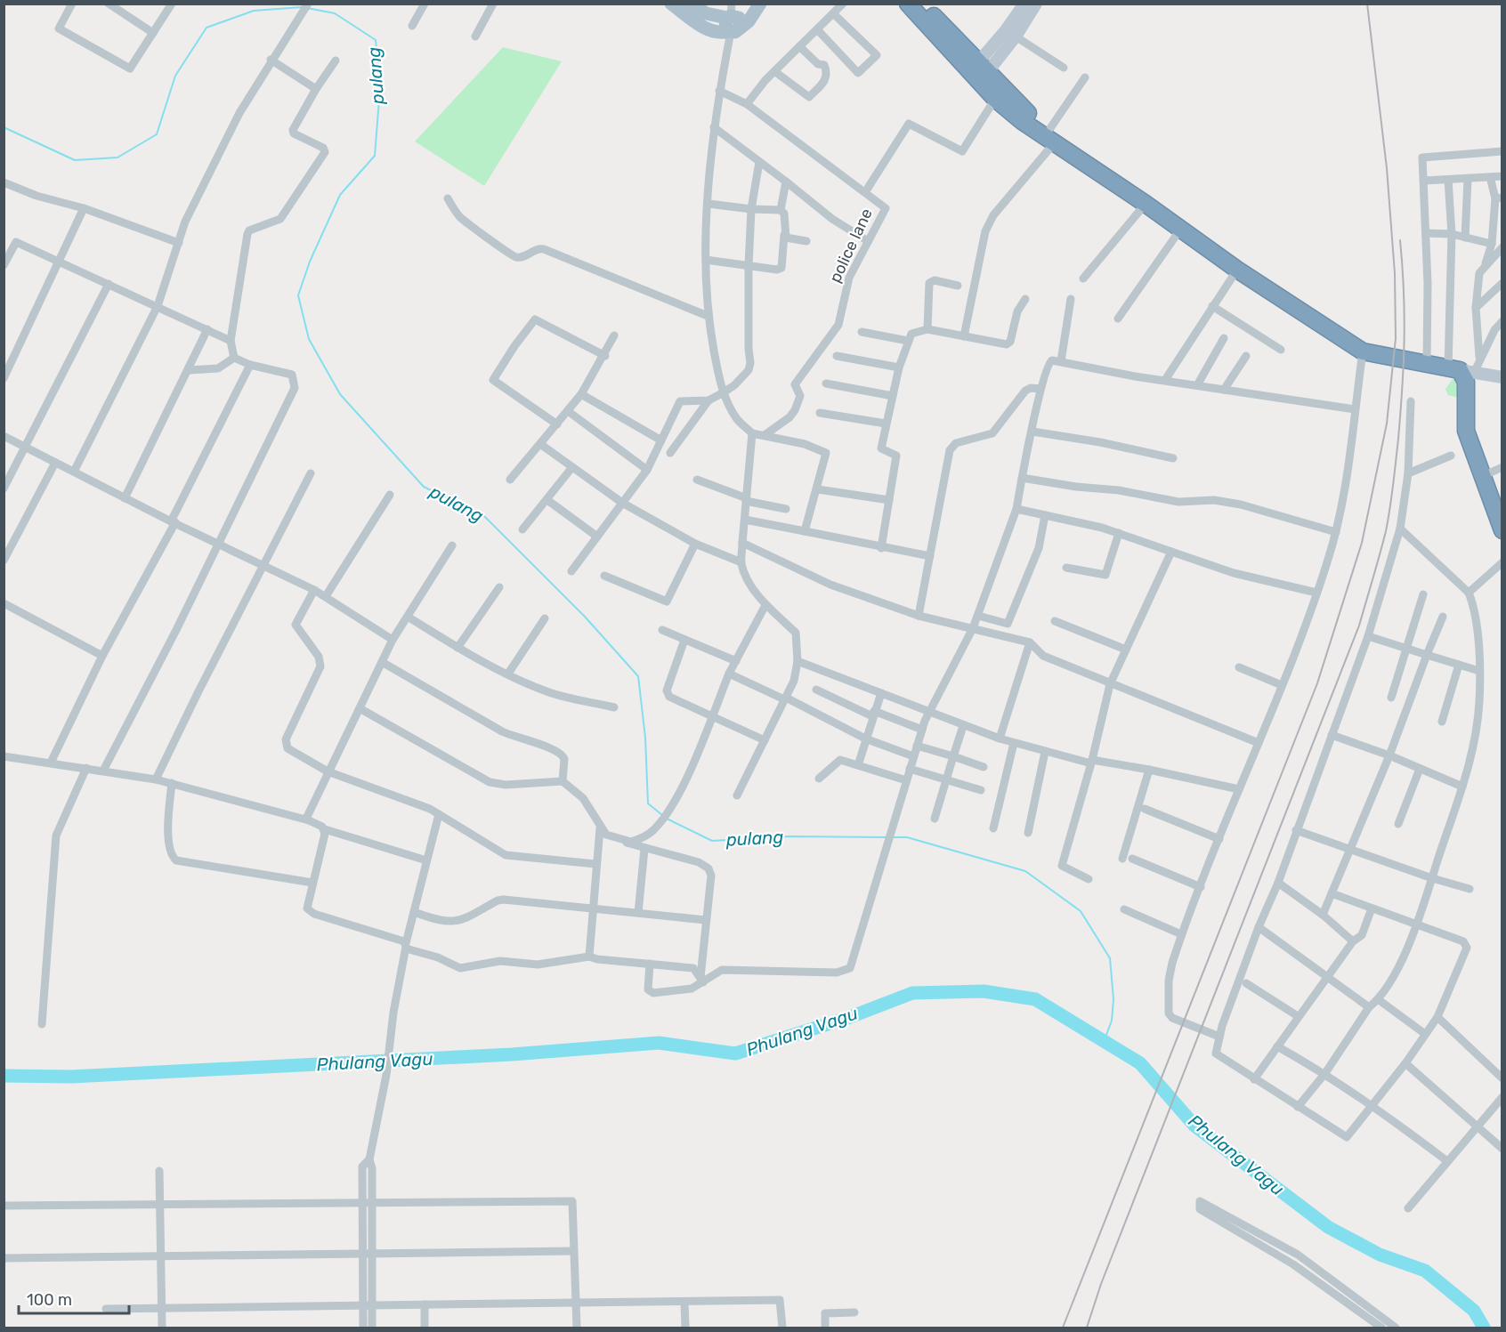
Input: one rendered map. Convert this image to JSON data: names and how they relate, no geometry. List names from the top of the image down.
{
  "streets": {
    "street": ["police lane"]
  },
  "water": ["pulang", "Phulang Vagu"],
  "scale_bar": "100 m"
}
